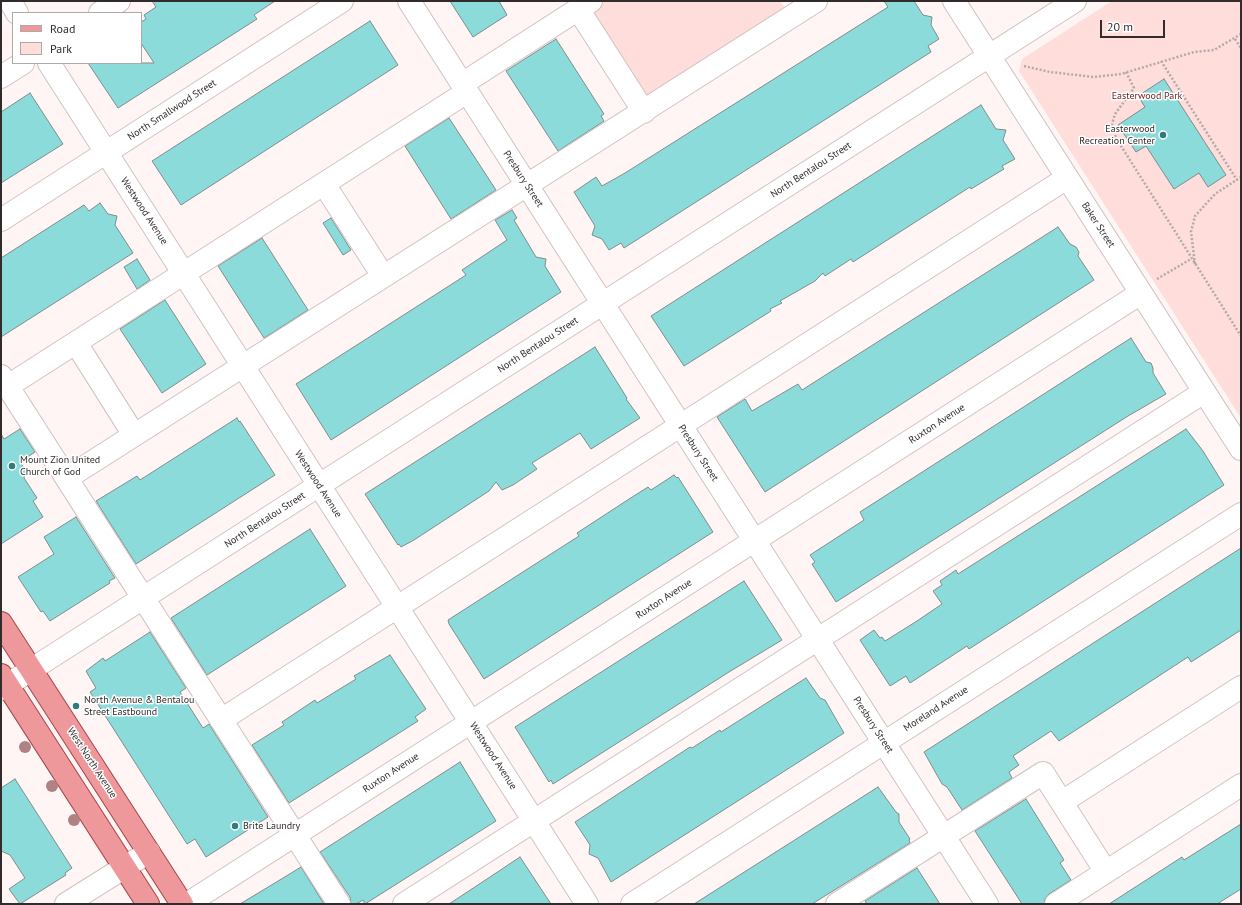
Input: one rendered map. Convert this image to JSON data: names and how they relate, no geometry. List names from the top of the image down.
{
  "streets": {
    "main road": ["West North Avenue"],
    "street": [
      "North Smallwood Street",
      "North Bentalou Street",
      "Presbury Street",
      "Westwood Avenue",
      "Baker Street",
      "Ruxton Avenue",
      "Moreland Avenue"
    ]
  },
  "crossings": [
    ["North Smallwood Street", "Westwood Avenue"],
    ["North Bentalou Street", "Presbury Street"],
    ["North Bentalou Street", "Westwood Avenue"],
    ["North Bentalou Street", "Baker Street"],
    ["North Bentalou Street", "West North Avenue"],
    ["Presbury Street", "Ruxton Avenue"],
    ["Presbury Street", "Moreland Avenue"],
    ["Westwood Avenue", "Ruxton Avenue"],
    ["Baker Street", "Ruxton Avenue"]
  ],
  "parks": ["Easterwood Park"],
  "places": [
    "Easterwood Recreation Center",
    "Mount Zion United Church of God",
    "North Avenue & Bentalou Street Eastbound",
    "Brite Laundry"
  ],
  "legend": ["Road", "Park"],
  "scale_bar": "20 m"
}
